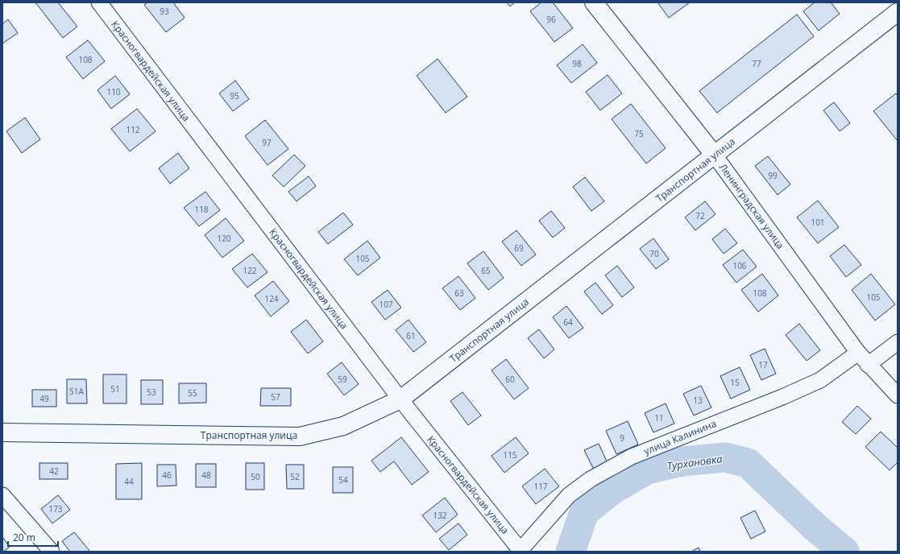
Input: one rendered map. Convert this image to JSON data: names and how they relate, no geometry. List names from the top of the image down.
{
  "streets": {
    "main road": ["Транспортная улица", "Ленинградская улица"],
    "street": ["Красногвардейская улица", "улица Калинина"]
  },
  "crossings": [
    ["Красногвардейская улица", "Транспортная улица"],
    ["Красногвардейская улица", "улица Калинина"],
    ["Транспортная улица", "Ленинградская улица"],
    ["Ленинградская улица", "улица Калинина"]
  ],
  "water": ["Турхановка"],
  "house_numbers": [
    "93",
    "96",
    "108",
    "98",
    "77",
    "110",
    "95",
    "112",
    "75",
    "97",
    "99",
    "118",
    "72",
    "101",
    "120",
    "69",
    "70",
    "105",
    "106",
    "122",
    "65",
    "63",
    "108",
    "105",
    "124",
    "107",
    "64",
    "61",
    "17",
    "59",
    "60",
    "15",
    "51",
    "51А",
    "53",
    "55",
    "57",
    "49",
    "13",
    "11",
    "9",
    "115",
    "42",
    "46",
    "48",
    "50",
    "52",
    "54",
    "44",
    "117",
    "173",
    "132"
  ],
  "scale_bar": "20 m"
}
